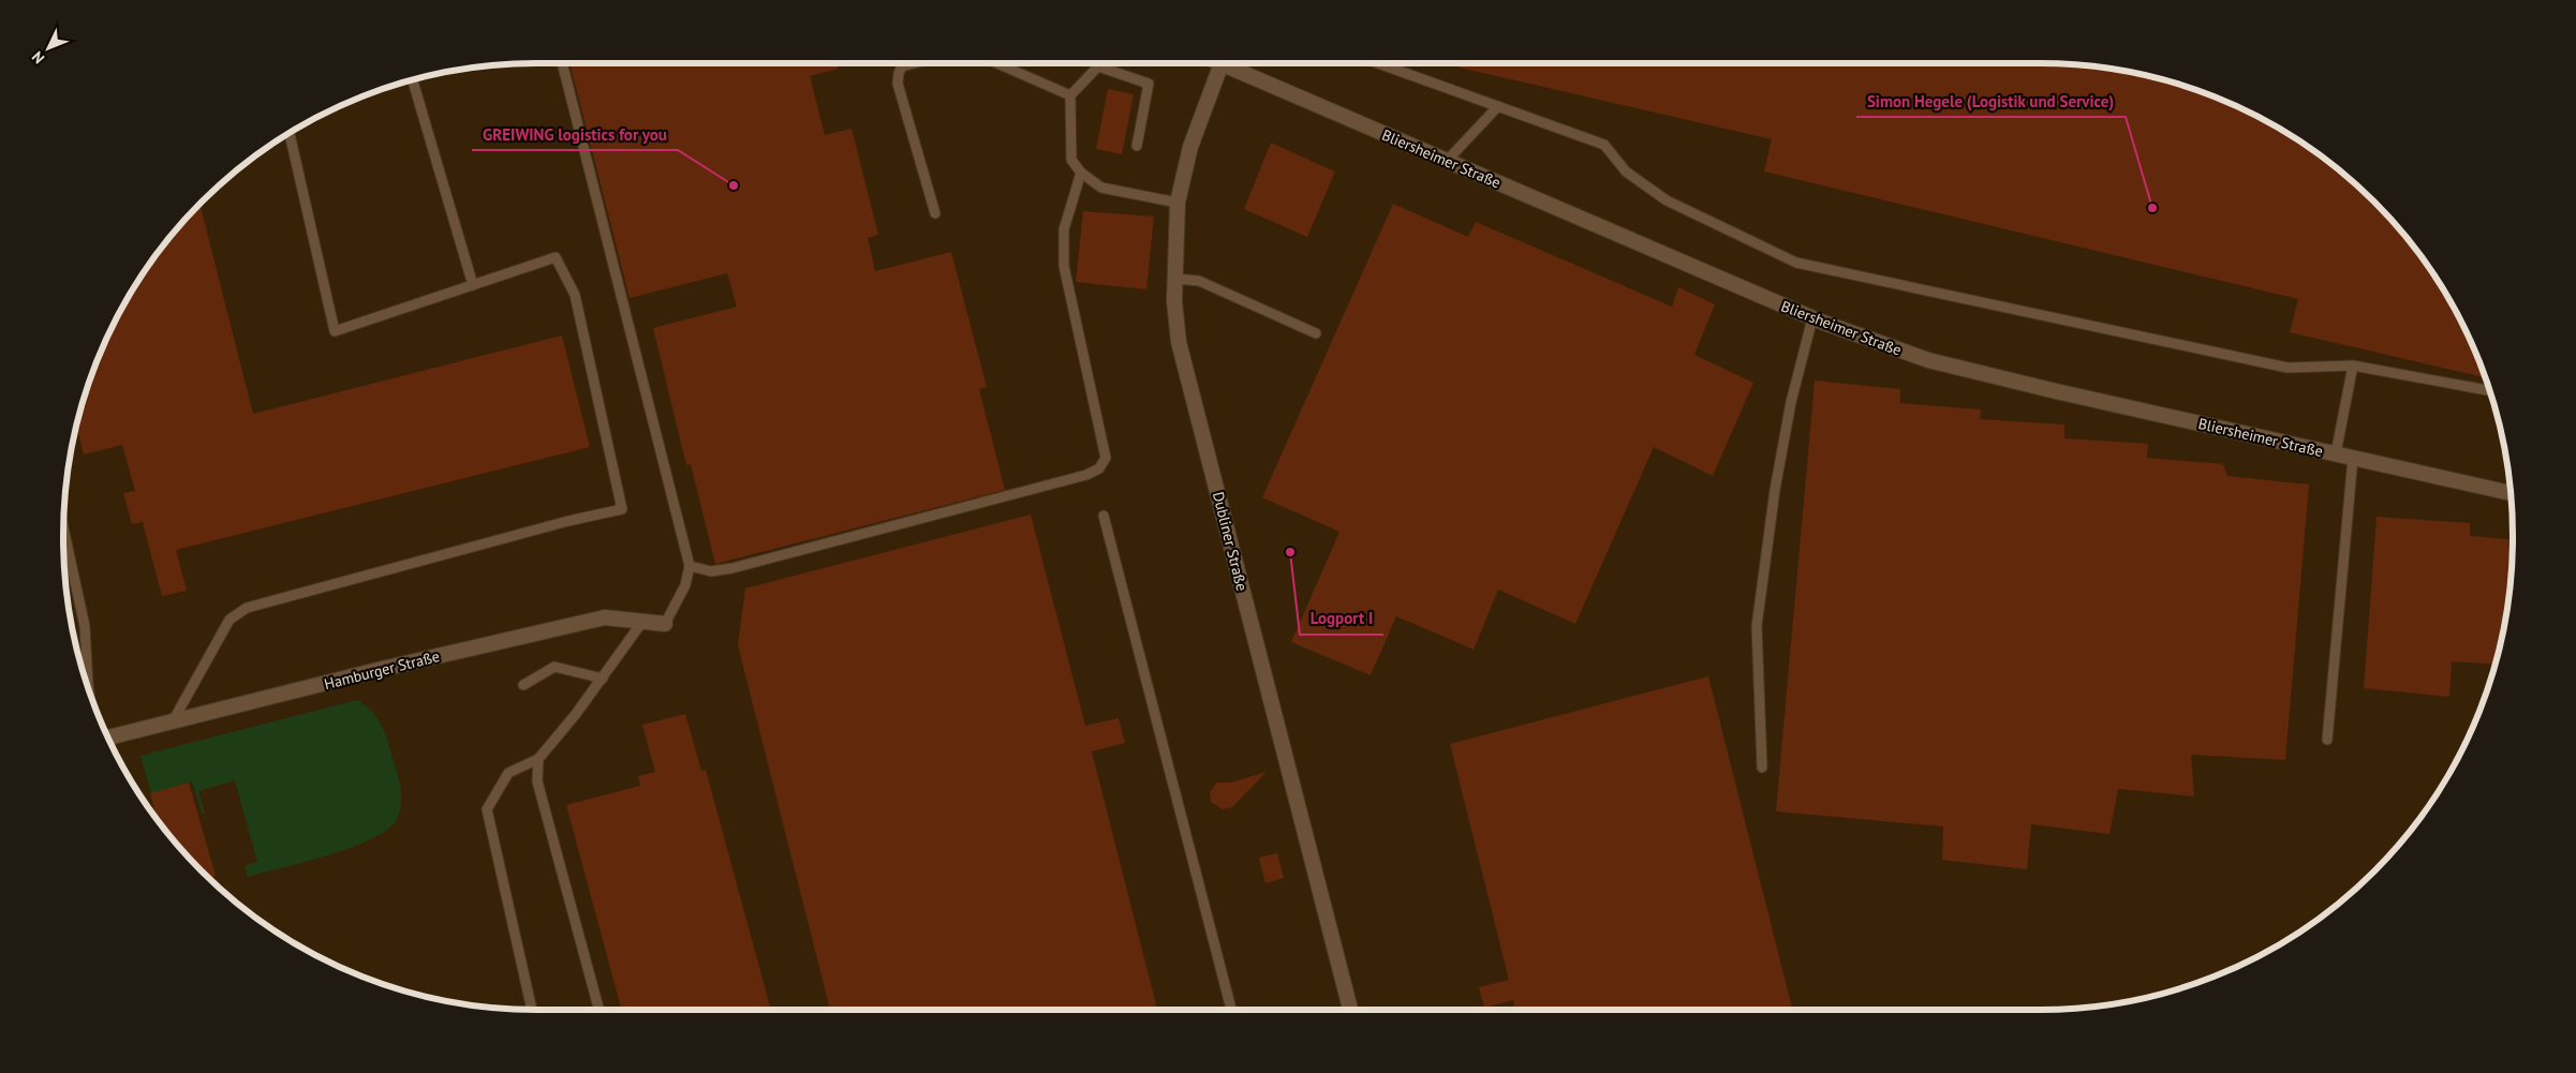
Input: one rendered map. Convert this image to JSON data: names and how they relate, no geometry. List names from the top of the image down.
{
  "streets": {
    "street": ["Bliersheimer Straße", "Dubliner Straße", "Hamburger Straße"]
  },
  "crossings": [
    ["Bliersheimer Straße", "Dubliner Straße"]
  ],
  "places": ["GREIWING logistics for you", "Simon Hegele (Logistik und Service)", "Logport I"],
  "north": "bottom left"
}
